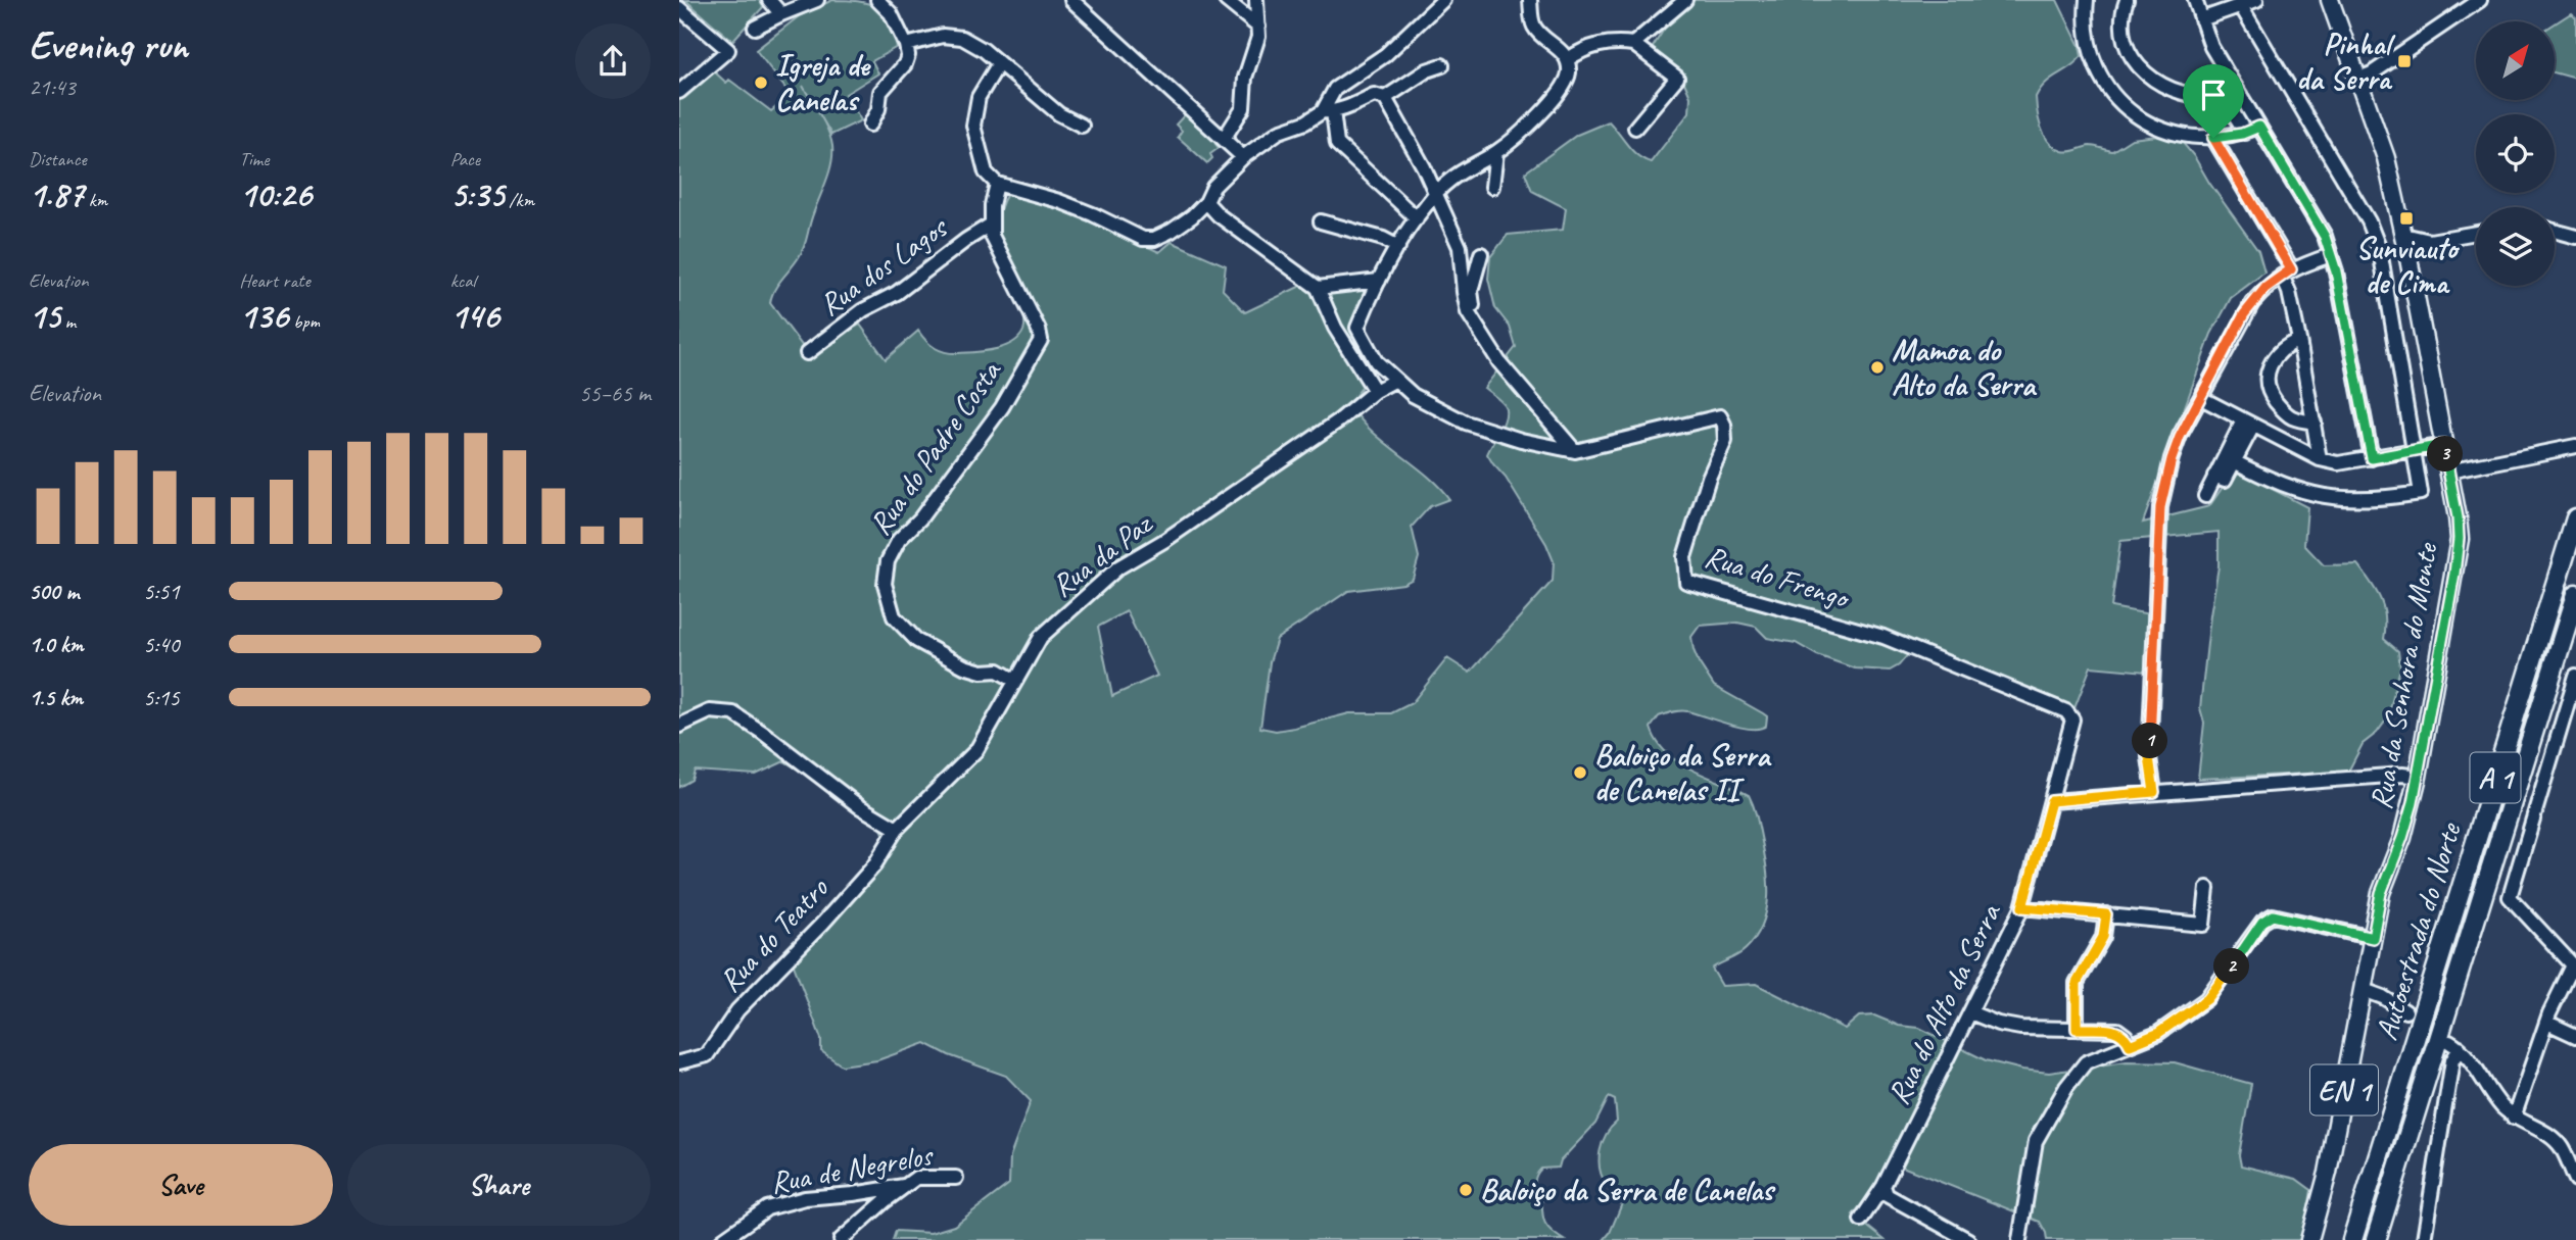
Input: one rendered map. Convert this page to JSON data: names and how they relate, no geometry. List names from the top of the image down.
{
  "streets": {
    "highway": ["A 1", "Autoestrada do Norte"],
    "main road": ["Rua da Senhora do Monte", "EN 1"],
    "street": [
      "Rua dos Lagos",
      "Rua do Padre Costa",
      "Rua da Paz",
      "Rua do Frengo",
      "Rua do Teatro",
      "Rua do Alto da Serra",
      "Rua de Negrelos"
    ]
  },
  "crossings": [
    ["Rua dos Lagos", "Rua do Padre Costa"],
    ["Rua do Padre Costa", "Rua da Paz"],
    ["Rua da Paz", "Rua do Frengo"],
    ["Rua da Paz", "Rua do Teatro"],
    ["Rua do Frengo", "Rua do Alto da Serra"]
  ],
  "places": {
    "transit": ["Pinhal da Serra", "Sunviauto de Cima"],
    "other": [
      "Igreja de Canelas",
      "Mamoa do Alto da Serra",
      "Baloiço da Serra de Canelas II",
      "Baloiço da Serra de Canelas"
    ]
  },
  "north": "top right",
  "page": {
    "heading": ["Evening run", "21:43"],
    "stats": [
      ["Distance", "1.87 km"],
      ["Time", "10:26"],
      ["Pace", "5:35 /km"],
      ["Elevation", "15 m"],
      ["Heart rate", "136 bpm"],
      ["kcal", "146"]
    ],
    "chart": ["Elevation", "55–65 m"],
    "pins": ["3", "1", "2"],
    "list": [
      {
        "name": "500 m",
        "note": "5:51"
      },
      {
        "name": "1.0 km",
        "note": "5:40"
      },
      {
        "name": "1.5 km",
        "note": "5:15"
      }
    ],
    "buttons": ["Save", "Share"]
  }
}
